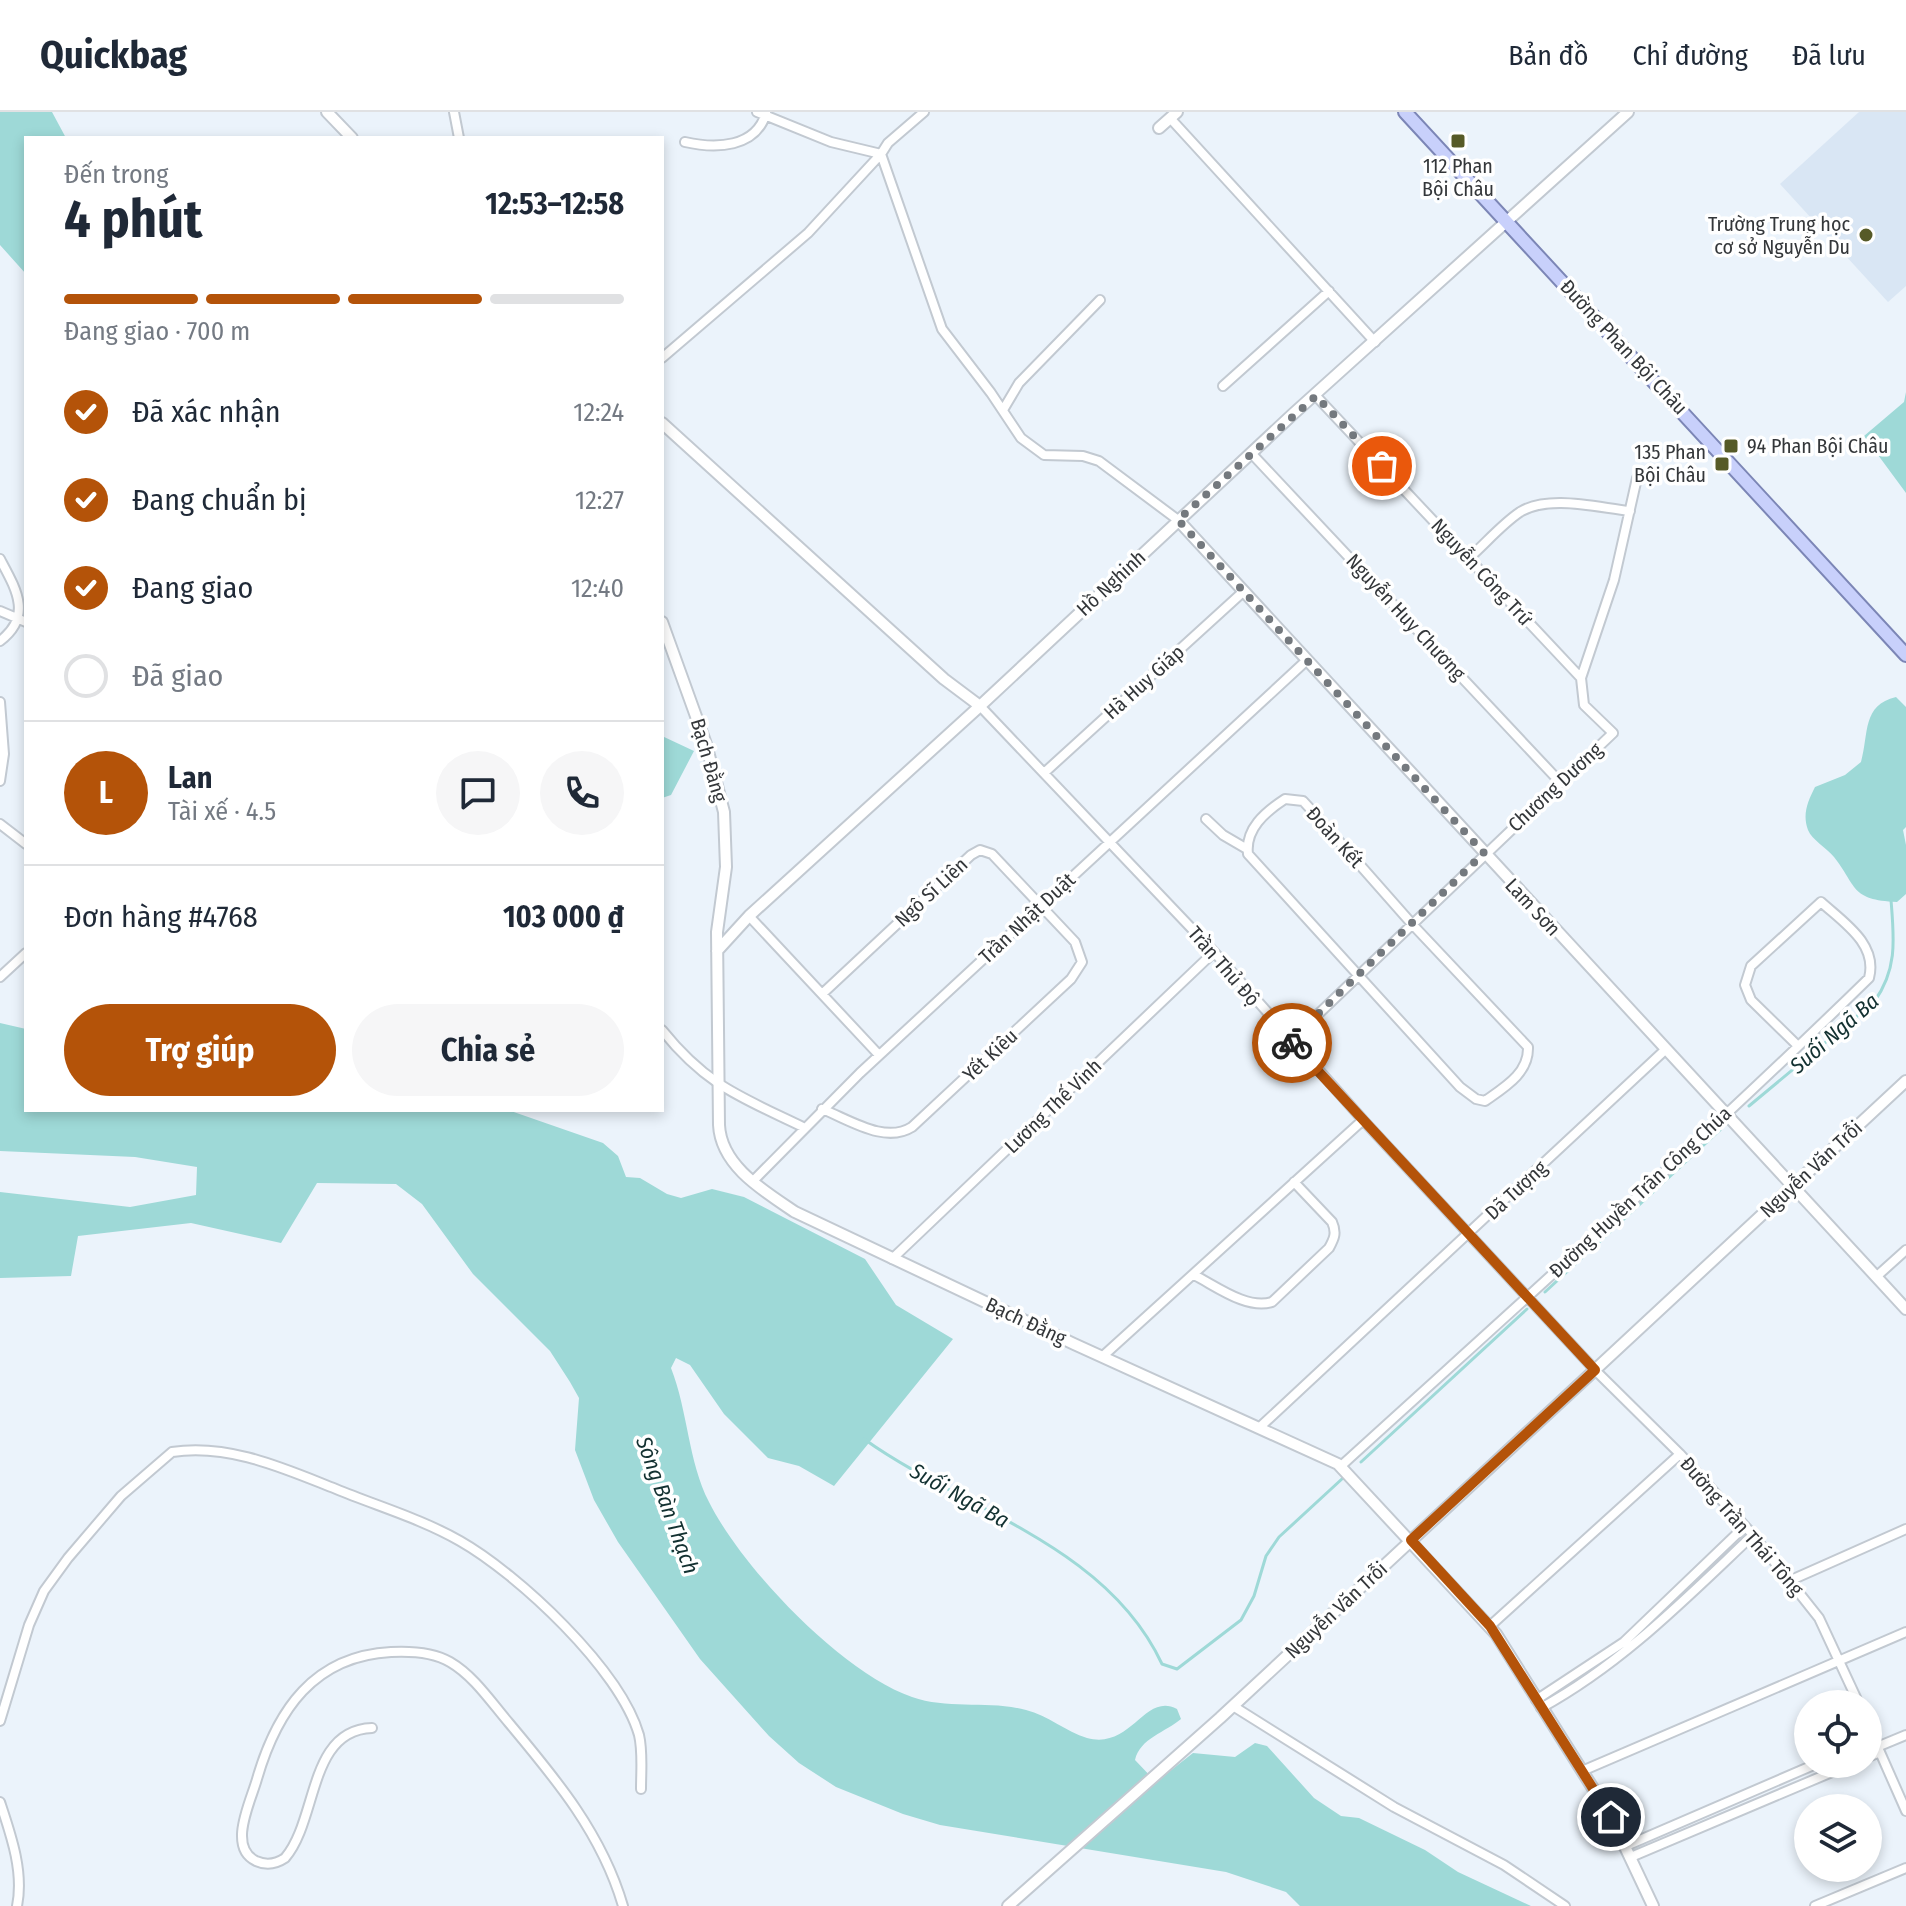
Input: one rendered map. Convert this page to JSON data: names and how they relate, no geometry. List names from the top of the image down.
{
  "streets": {
    "main road": ["Đường Phan Bội Châu"],
    "street": [
      "Nguyễn Công Trứ",
      "Hồ Nghinh",
      "Nguyễn Huy Chương",
      "Hà Huy Giáp",
      "Bạch Đằng",
      "Chương Dương",
      "Đoàn Kết",
      "Ngô Sĩ Liên",
      "Lam Sơn",
      "Trần Nhật Duật",
      "Trần Thủ Độ",
      "Yết Kiêu",
      "Lương Thế Vinh",
      "Nguyễn Văn Trỗi",
      "Dã Tượng",
      "Đường Huyền Trân Công Chúa",
      "Đường Trần Thái Tông"
    ]
  },
  "crossings": [
    ["Đường Phan Bội Châu", "Hồ Nghinh"],
    ["Nguyễn Công Trứ", "Hồ Nghinh"],
    ["Nguyễn Công Trứ", "Chương Dương"],
    ["Hồ Nghinh", "Nguyễn Huy Chương"],
    ["Hồ Nghinh", "Bạch Đằng"],
    ["Hồ Nghinh", "Lam Sơn"],
    ["Hồ Nghinh", "Trần Thủ Độ"],
    ["Nguyễn Huy Chương", "Chương Dương"],
    ["Hà Huy Giáp", "Lam Sơn"],
    ["Hà Huy Giáp", "Trần Thủ Độ"],
    ["Bạch Đằng", "Trần Nhật Duật"],
    ["Bạch Đằng", "Lương Thế Vinh"],
    ["Bạch Đằng", "Nguyễn Văn Trỗi"],
    ["Bạch Đằng", "Dã Tượng"],
    ["Bạch Đằng", "Đường Huyền Trân Công Chúa"],
    ["Chương Dương", "Đoàn Kết"],
    ["Chương Dương", "Lam Sơn"],
    ["Chương Dương", "Trần Thủ Độ"],
    ["Ngô Sĩ Liên", "Trần Nhật Duật"],
    ["Ngô Sĩ Liên", "Yết Kiêu"],
    ["Lam Sơn", "Trần Nhật Duật"],
    ["Lam Sơn", "Nguyễn Văn Trỗi"],
    ["Lam Sơn", "Dã Tượng"],
    ["Lam Sơn", "Đường Huyền Trân Công Chúa"],
    ["Trần Nhật Duật", "Trần Thủ Độ"],
    ["Trần Nhật Duật", "Yết Kiêu"],
    ["Trần Thủ Độ", "Lương Thế Vinh"],
    ["Trần Thủ Độ", "Nguyễn Văn Trỗi"],
    ["Trần Thủ Độ", "Dã Tượng"],
    ["Trần Thủ Độ", "Đường Huyền Trân Công Chúa"],
    ["Trần Thủ Độ", "Đường Trần Thái Tông"],
    ["Nguyễn Văn Trỗi", "Đường Trần Thái Tông"]
  ],
  "water": ["Suối Ngã Ba", "Sông Bàn Thạch"],
  "places": {
    "transit": ["112 Phan Bội Châu", "94 Phan Bội Châu", "135 Phan Bội Châu"],
    "other": ["Trường Trung học cơ sở Nguyễn Du"]
  },
  "page": {
    "header": "Quickbag",
    "nav": ["Bản đồ", "Chỉ đường", "Đã lưu"],
    "heading": ["4 phút", "Đến trong", "12:53–12:58"],
    "panel": [
      "Lan",
      "Tài xế · 4.5",
      "Đơn hàng #4768",
      "103 000 ₫"
    ],
    "bar": "Đang giao · 700 m",
    "list": [
      ["Đã xác nhận", "12:24"],
      ["Đang chuẩn bị", "12:27"],
      ["Đang giao", "12:40"],
      "Đã giao"
    ],
    "round": "L",
    "buttons": ["Trợ giúp", "Chia sẻ"]
  }
}
